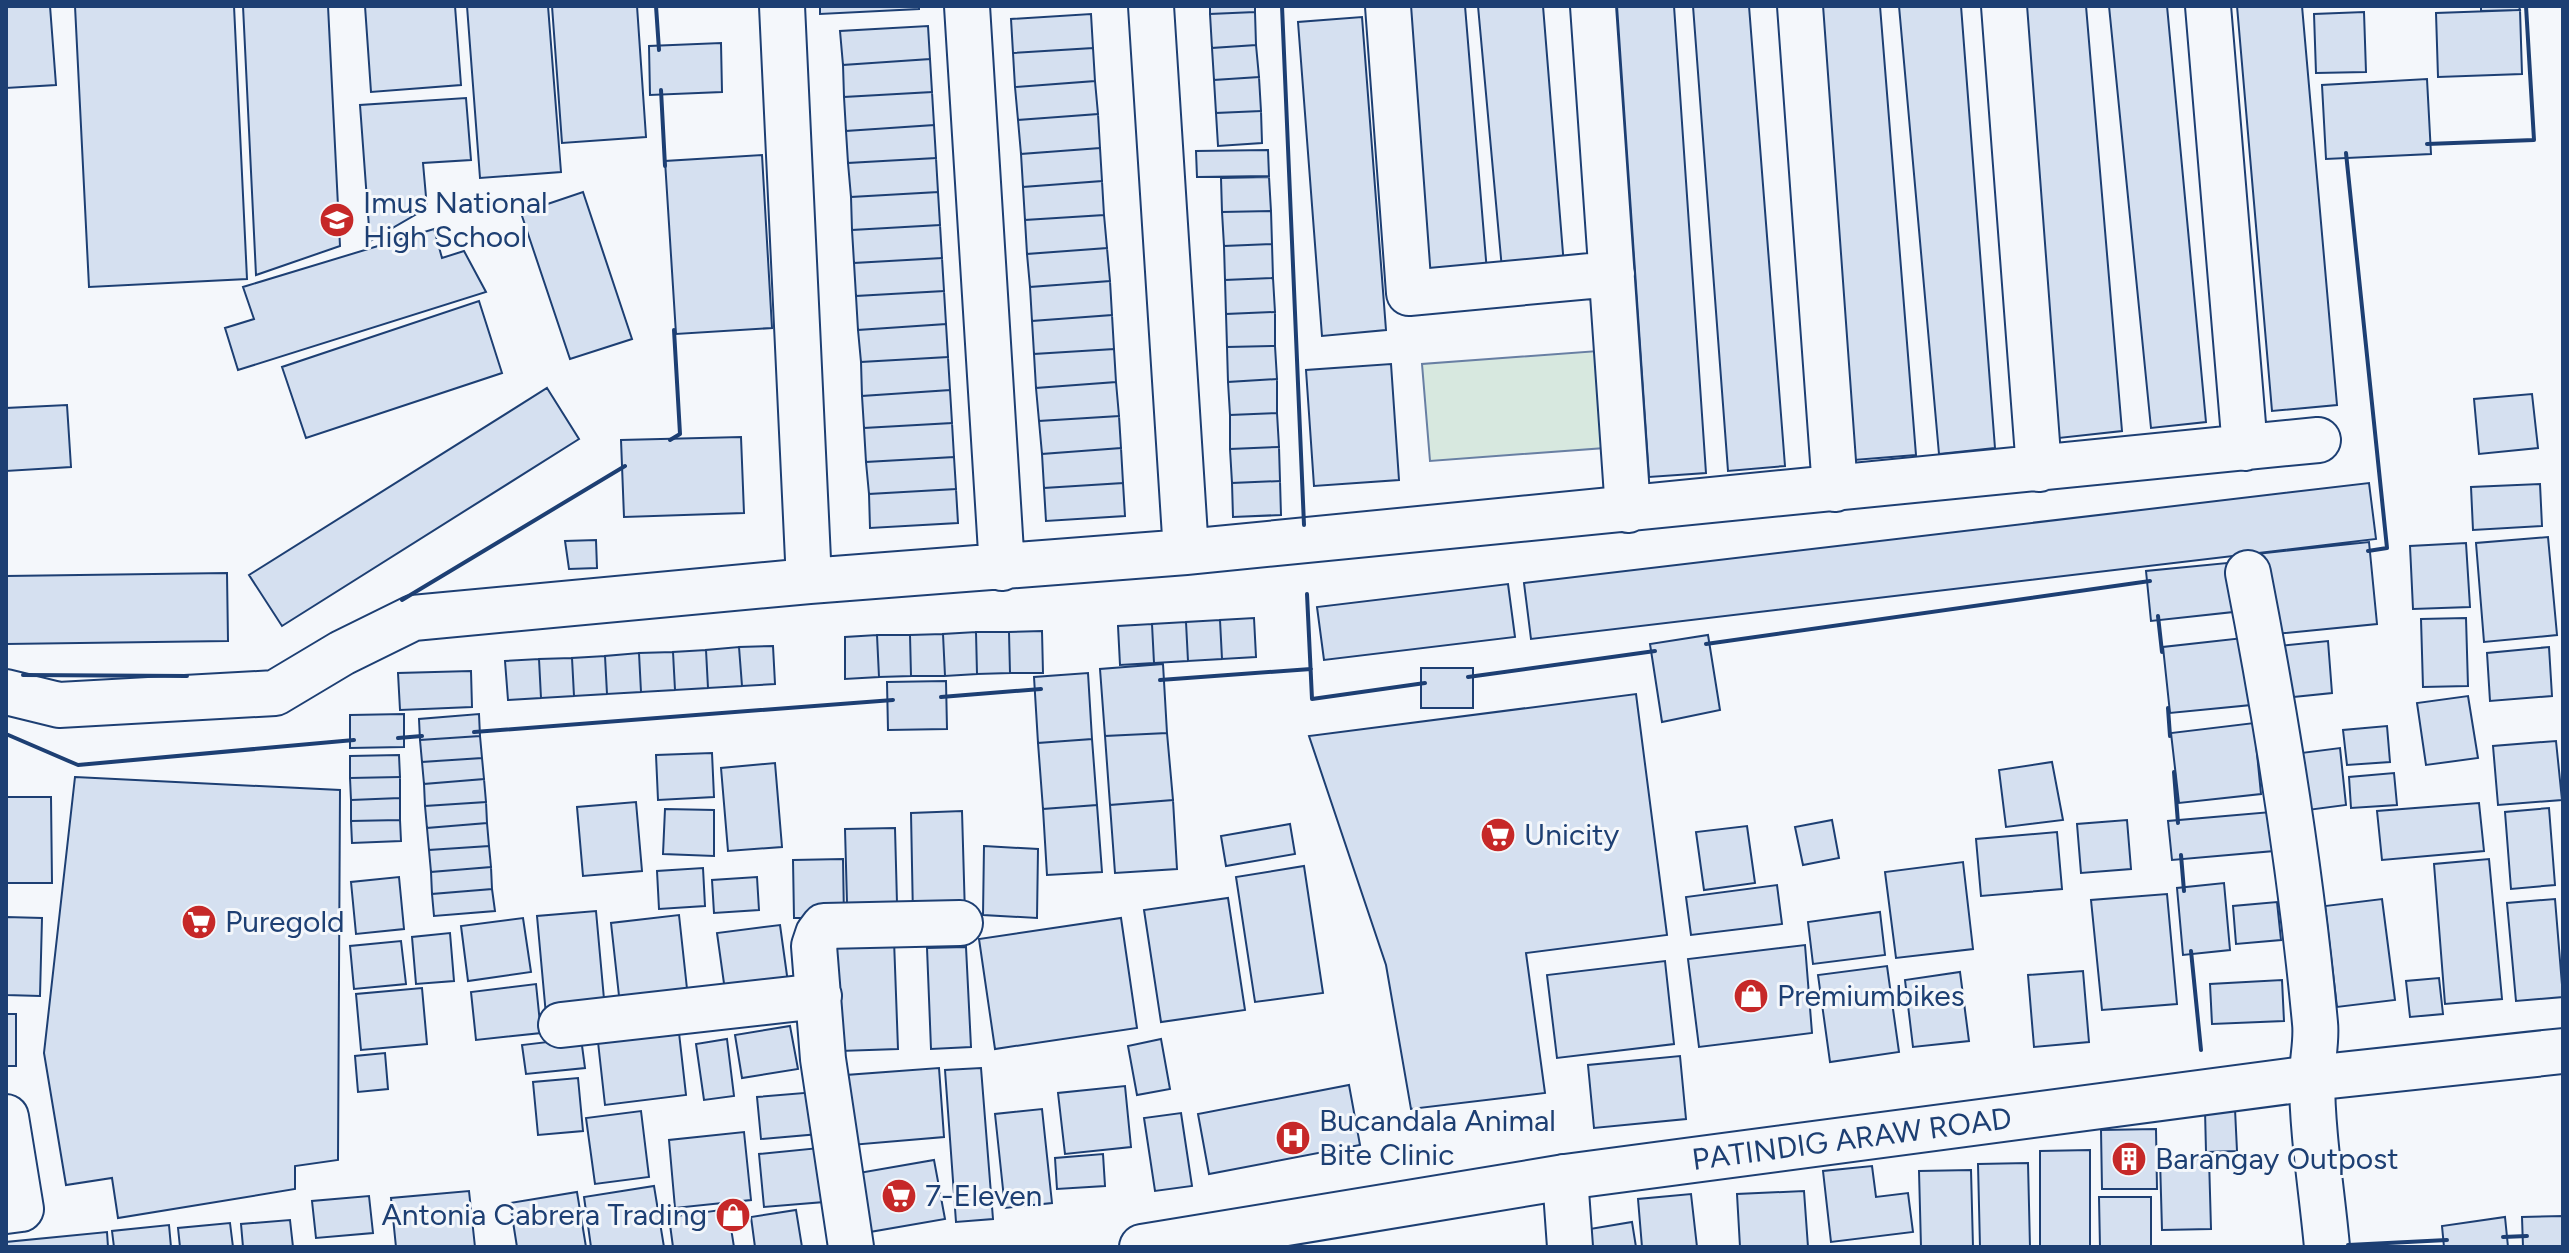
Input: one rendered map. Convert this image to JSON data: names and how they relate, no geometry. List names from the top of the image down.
{
  "streets": {
    "street": ["PATINDIG ARAW ROAD"]
  },
  "places": {
    "school or university": ["Imus National High School"],
    "supermarket": ["Unicity", "Puregold", "7-Eleven"],
    "shop": ["Premiumbikes", "Antonia Cabrera Trading"],
    "hospital": ["Bucandala Animal Bite Clinic"],
    "building": ["Barangay Outpost"]
  }
}
